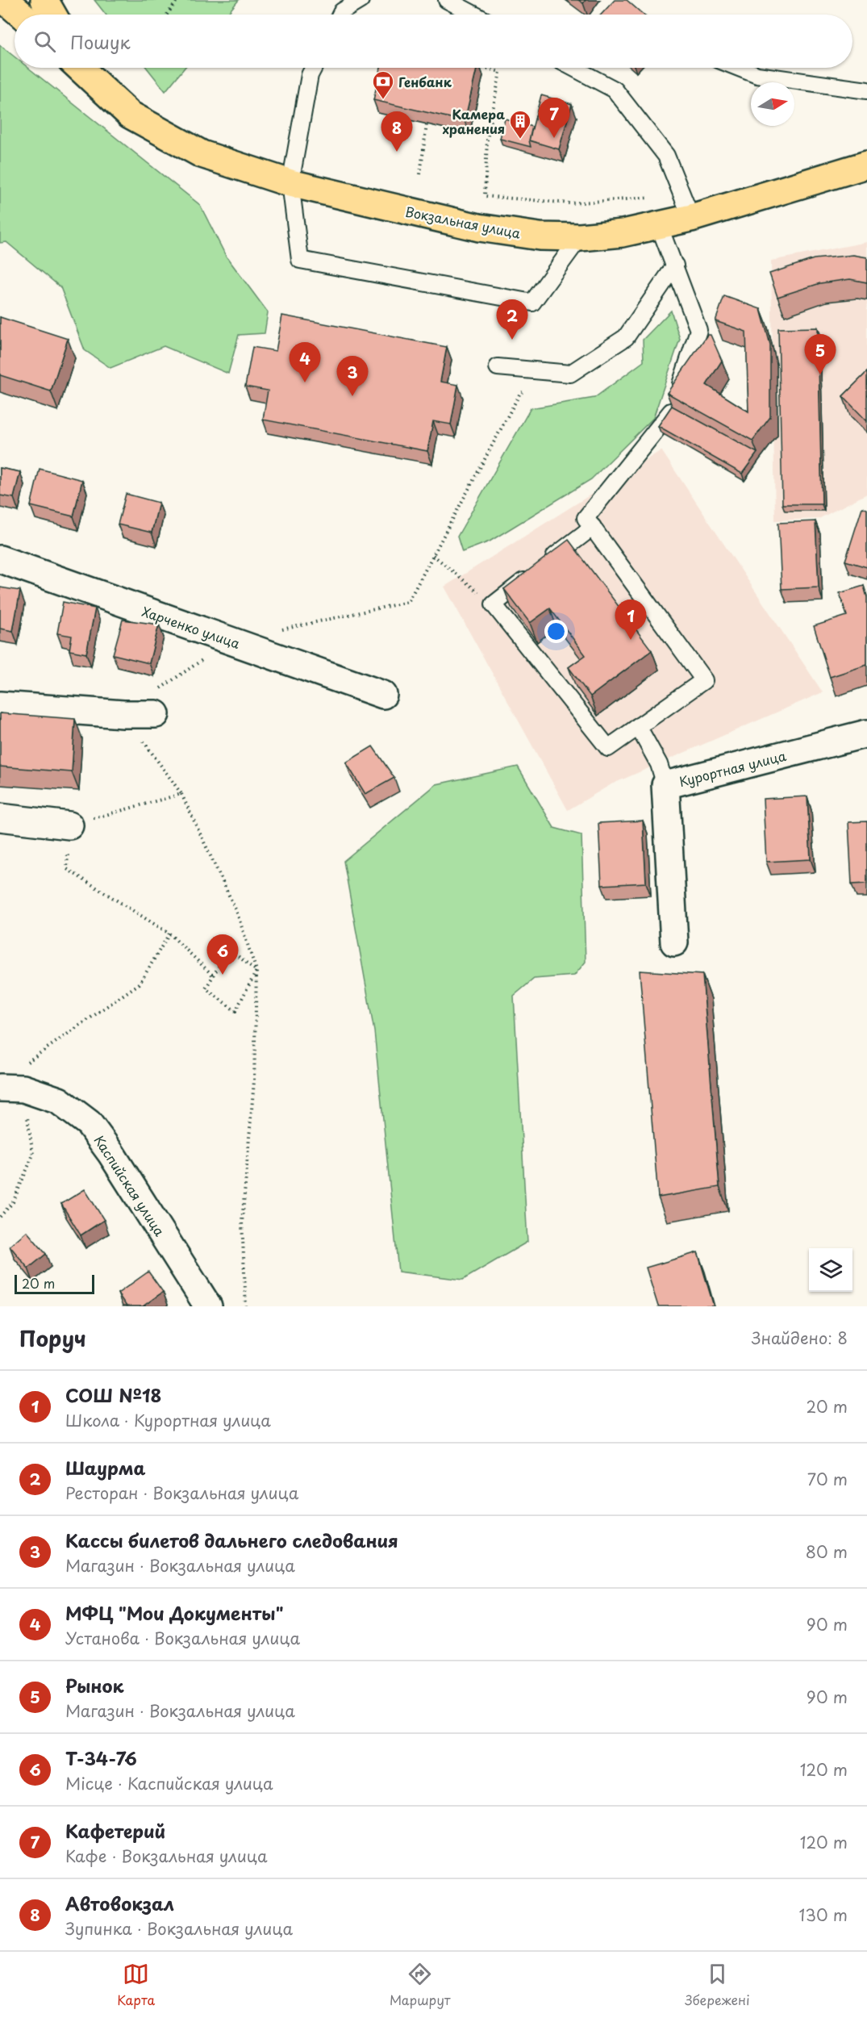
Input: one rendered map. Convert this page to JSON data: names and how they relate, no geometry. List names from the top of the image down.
{
  "streets": {
    "main road": ["Вокзальная улица"],
    "street": ["Харченко улица", "Курортная улица", "Каспийская улица"]
  },
  "places": {
    "bank": ["Генбанк"],
    "building": ["Камера хранения"]
  },
  "scale_bar": "20 m",
  "north": "right",
  "page": {
    "search": "Пошук",
    "pins": [
      "7",
      "8",
      "2",
      "5",
      "4",
      "3",
      "1",
      "6"
    ],
    "scale": "20 m",
    "heading": ["Поруч", "Знайдено: 8"],
    "list": [
      {
        "mark": "1",
        "name": "СОШ №18",
        "note": "Школа · Курортная улица",
        "value": "20 m"
      },
      {
        "mark": "2",
        "name": "Шаурма",
        "note": "Ресторан · Вокзальная улица",
        "value": "70 m"
      },
      {
        "mark": "3",
        "name": "Кассы билетов дальнего следования",
        "note": "Магазин · Вокзальная улица",
        "value": "80 m"
      },
      {
        "mark": "4",
        "name": "МФЦ \"Мои Документы\"",
        "note": "Установа · Вокзальная улица",
        "value": "90 m"
      },
      {
        "mark": "5",
        "name": "Рынок",
        "note": "Магазин · Вокзальная улица",
        "value": "90 m"
      },
      {
        "mark": "6",
        "name": "Т-34-76",
        "note": "Місце · Каспийская улица",
        "value": "120 m"
      },
      {
        "mark": "7",
        "name": "Кафетерий",
        "note": "Кафе · Вокзальная улица",
        "value": "120 m"
      },
      {
        "mark": "8",
        "name": "Автовокзал",
        "note": "Зупинка · Вокзальная улица",
        "value": "130 m"
      }
    ],
    "nav": ["Карта", "Маршрут", "Збережені"]
  }
}
